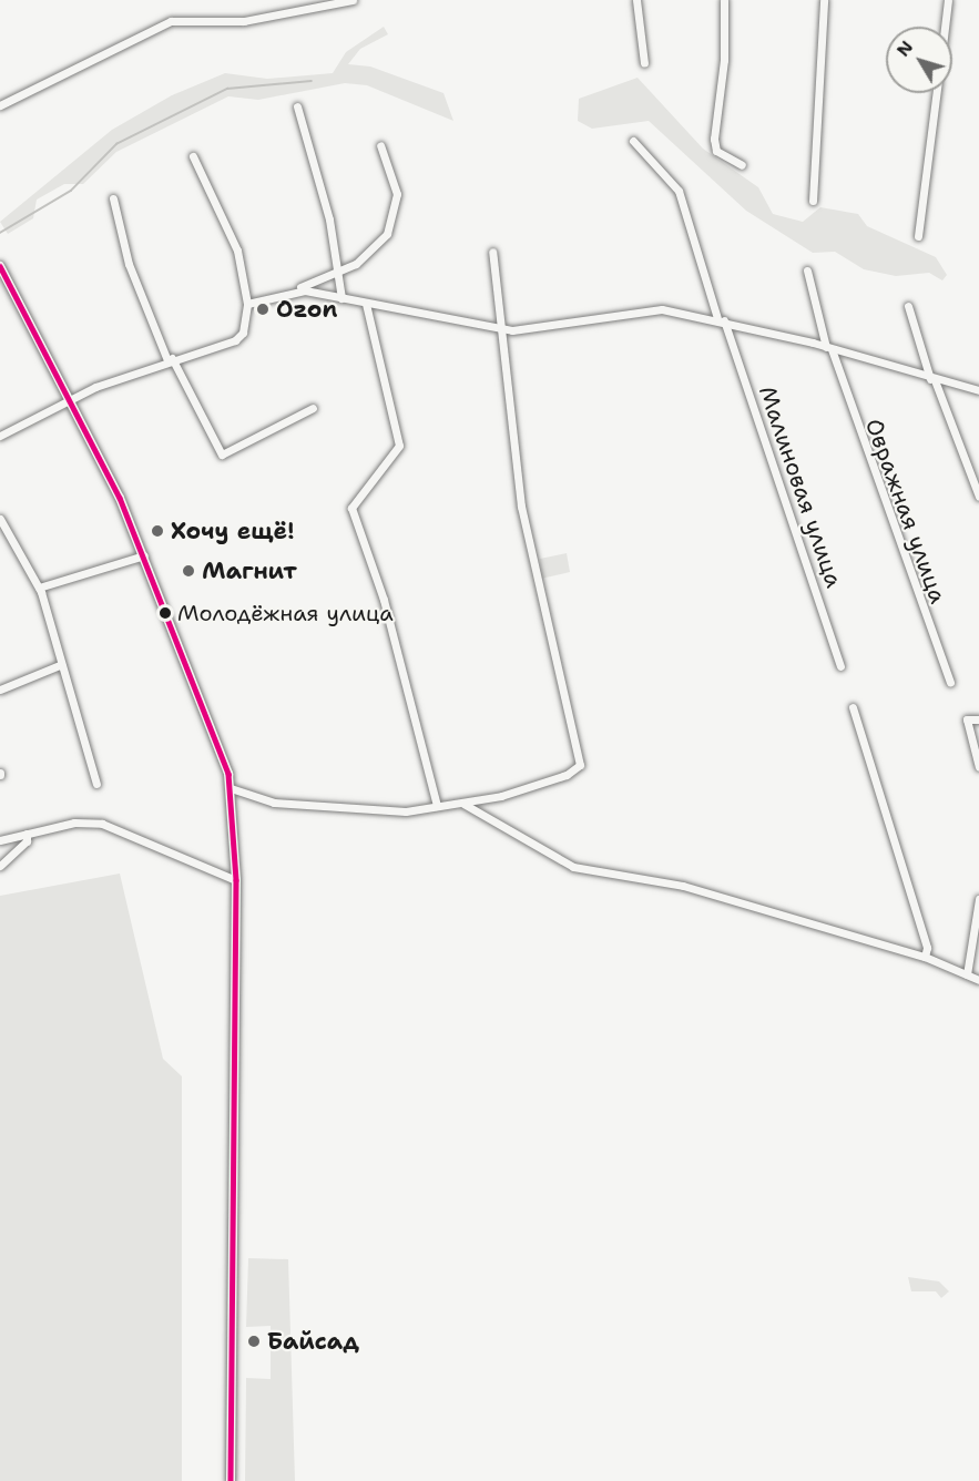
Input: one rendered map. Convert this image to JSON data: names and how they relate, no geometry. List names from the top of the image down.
{
  "streets": {
    "street": ["Малиновая улица", "Овражная улица"]
  },
  "places": [
    "Ozon",
    "Хочу ещё!",
    "Магнит",
    "Молодёжная улица",
    "Байсад"
  ],
  "north": "top left"
}
